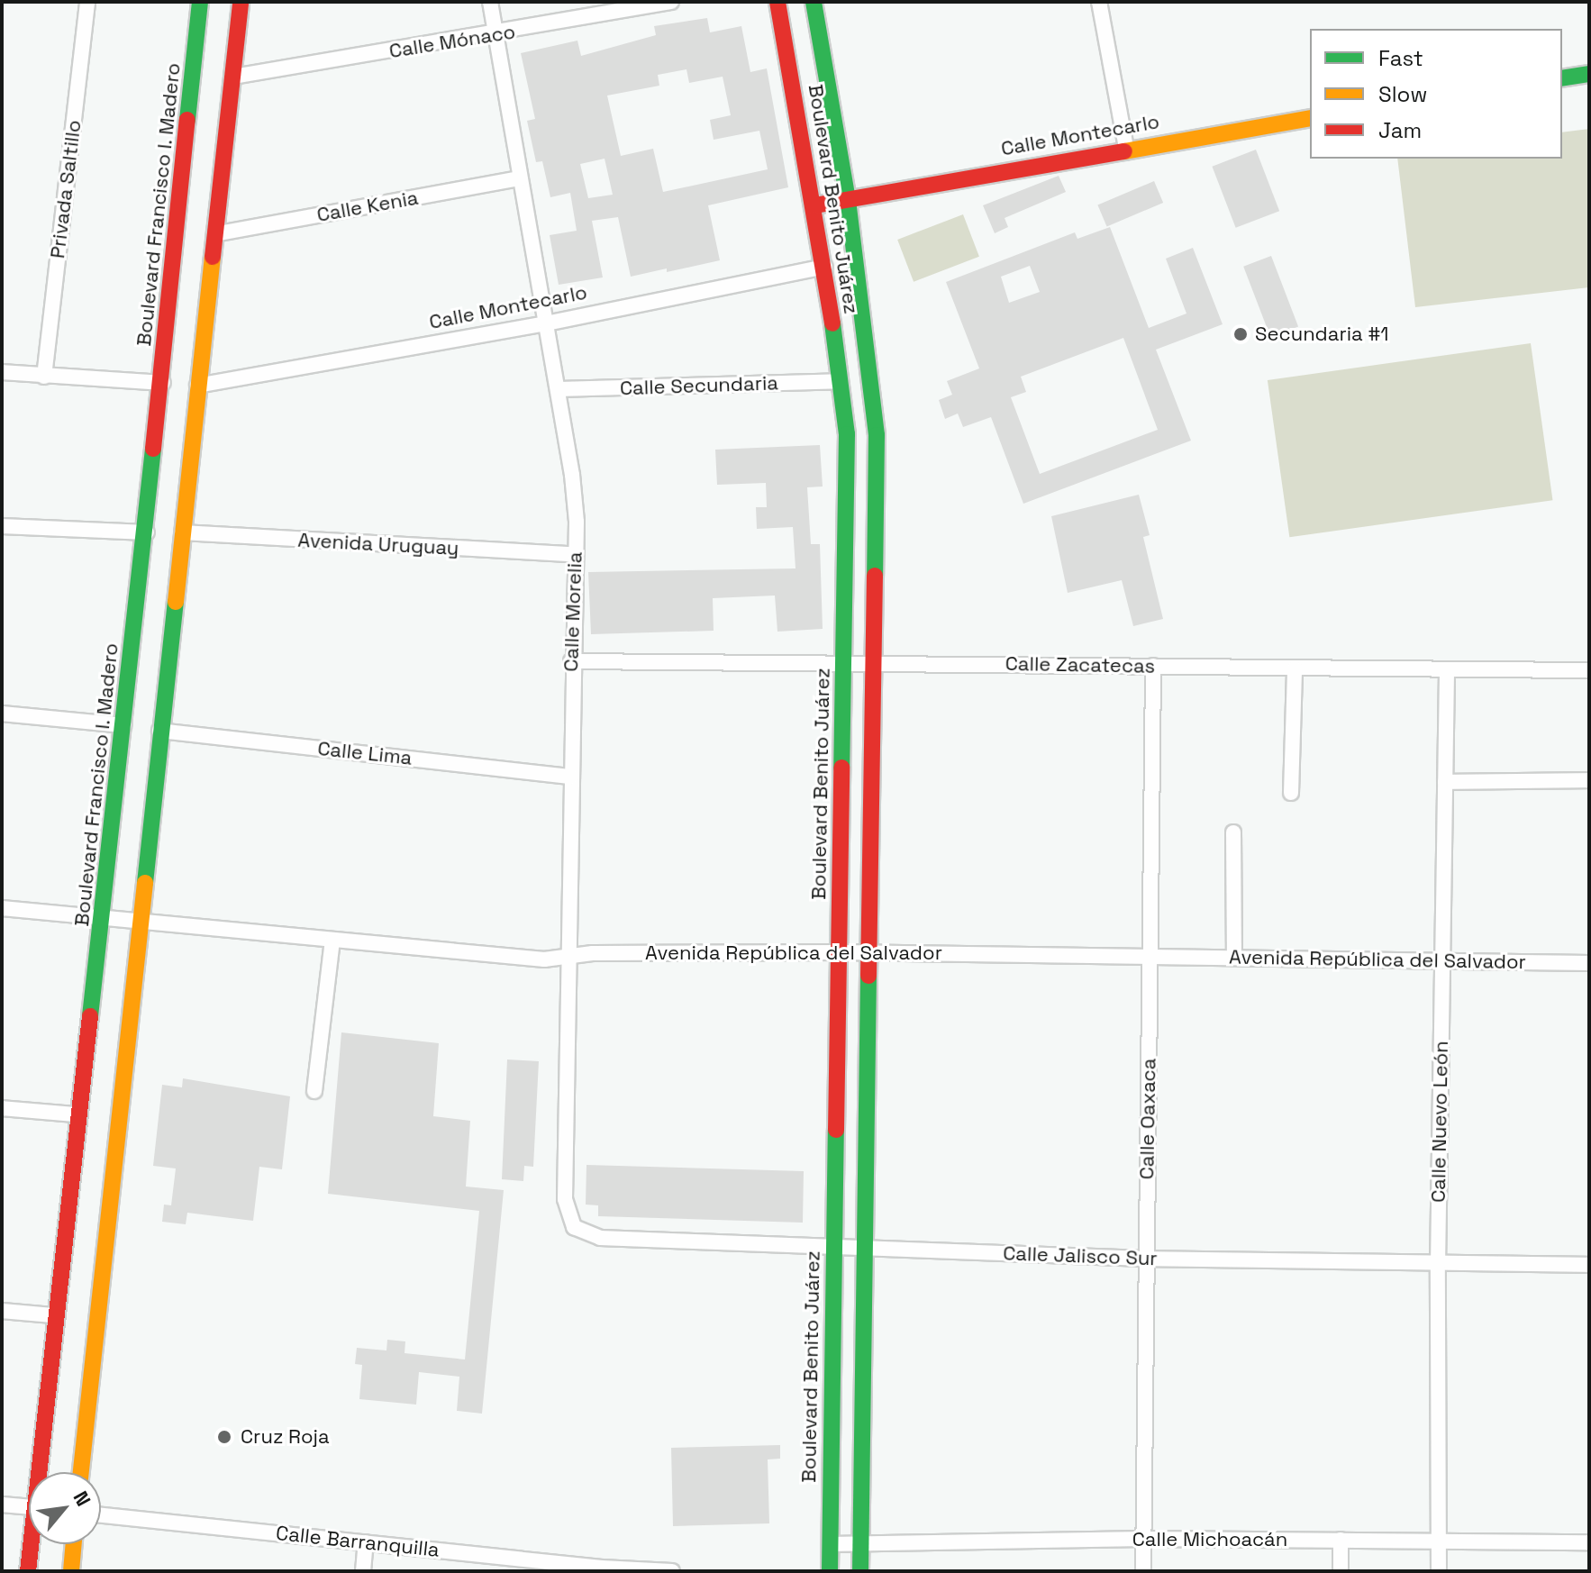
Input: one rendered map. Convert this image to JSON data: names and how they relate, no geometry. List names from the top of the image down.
{
  "streets": {
    "main road": ["Calle Montecarlo", "Boulevard Benito Juárez", "Boulevard Francisco I. Madero"],
    "street": [
      "Calle Mónaco",
      "Privada Saltillo",
      "Calle Kenia",
      "Calle Secundaria",
      "Avenida Uruguay",
      "Calle Morelia",
      "Calle Zacatecas",
      "Calle Lima",
      "Avenida República del Salvador",
      "Calle Oaxaca",
      "Calle Nuevo León",
      "Calle Jalisco Sur",
      "Calle Michoacán",
      "Calle Barranquilla"
    ]
  },
  "crossings": [
    ["Calle Mónaco", "Calle Morelia"],
    ["Calle Montecarlo", "Boulevard Benito Juárez"],
    ["Calle Montecarlo", "Calle Morelia"],
    ["Boulevard Benito Juárez", "Calle Secundaria"],
    ["Boulevard Benito Juárez", "Calle Zacatecas"],
    ["Boulevard Benito Juárez", "Avenida República del Salvador"],
    ["Boulevard Benito Juárez", "Calle Jalisco Sur"],
    ["Boulevard Benito Juárez", "Calle Michoacán"],
    ["Boulevard Francisco I. Madero", "Avenida República del Salvador"],
    ["Calle Kenia", "Calle Morelia"],
    ["Calle Secundaria", "Calle Morelia"],
    ["Avenida Uruguay", "Calle Morelia"],
    ["Calle Morelia", "Calle Zacatecas"],
    ["Calle Morelia", "Calle Lima"],
    ["Calle Morelia", "Avenida República del Salvador"],
    ["Calle Morelia", "Calle Jalisco Sur"],
    ["Calle Zacatecas", "Calle Oaxaca"],
    ["Calle Zacatecas", "Calle Nuevo León"],
    ["Avenida República del Salvador", "Calle Oaxaca"],
    ["Avenida República del Salvador", "Calle Nuevo León"],
    ["Calle Oaxaca", "Calle Jalisco Sur"],
    ["Calle Oaxaca", "Calle Michoacán"],
    ["Calle Nuevo León", "Calle Jalisco Sur"],
    ["Calle Nuevo León", "Calle Michoacán"]
  ],
  "places": ["Secundaria #1", "Cruz Roja"],
  "legend": ["Fast", "Slow", "Jam"],
  "north": "top right"
}
